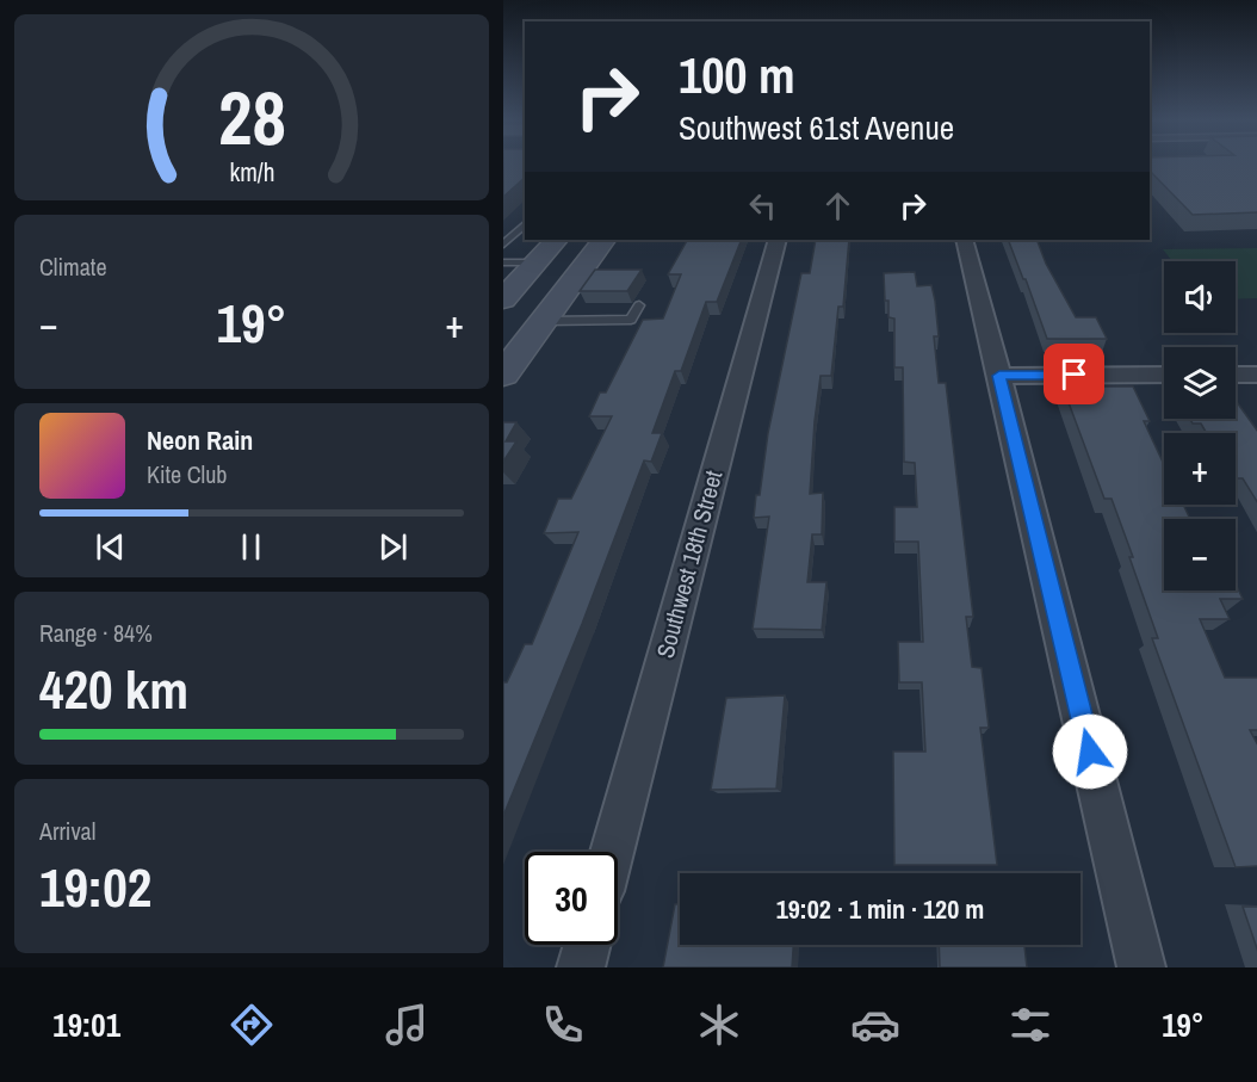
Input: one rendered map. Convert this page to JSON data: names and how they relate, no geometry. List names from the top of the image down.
{
  "streets": {
    "street": ["Southwest 18th Street"]
  },
  "page": {
    "turn": ["100 m", "Southwest 61st Avenue"],
    "tile": [
      "Climate",
      ["Range · 84%", "420 km"],
      ["Arrival", "19:02"]
    ],
    "map_buttons": ["+", "−"],
    "heat": ["−", "19°", "+"],
    "song": ["Neon Rain", "Kite Club"],
    "limit": "30",
    "trip": "19:02 · 1 min · 120 m",
    "tabs": ["19:01", "19°"],
    "gauge": ["28", "km/h"]
  }
}
